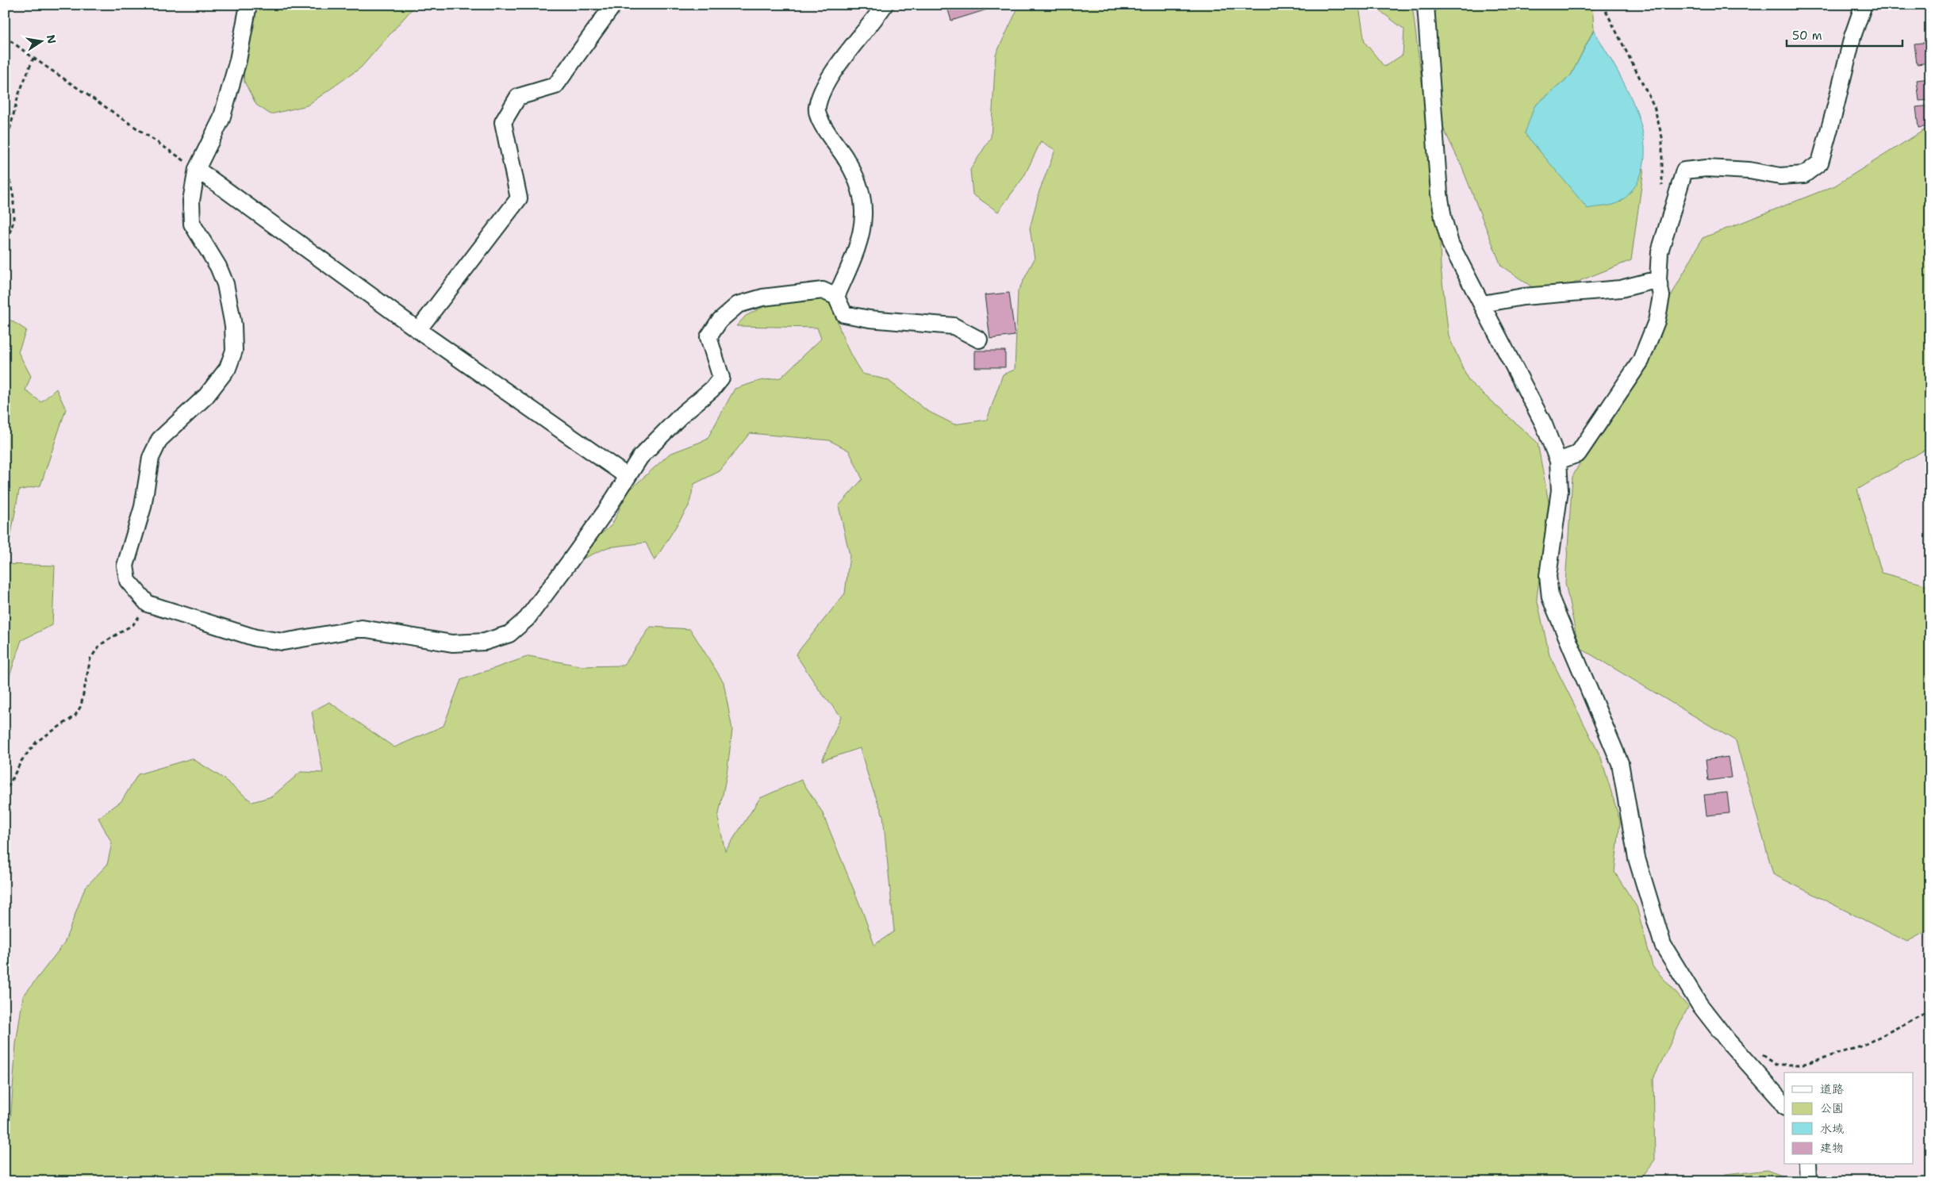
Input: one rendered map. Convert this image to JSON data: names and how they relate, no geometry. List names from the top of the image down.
{
  "legend": [
    "道路",
    "公園",
    "水域",
    "建物"
  ],
  "scale_bar": "50 m",
  "north": "right"
}
